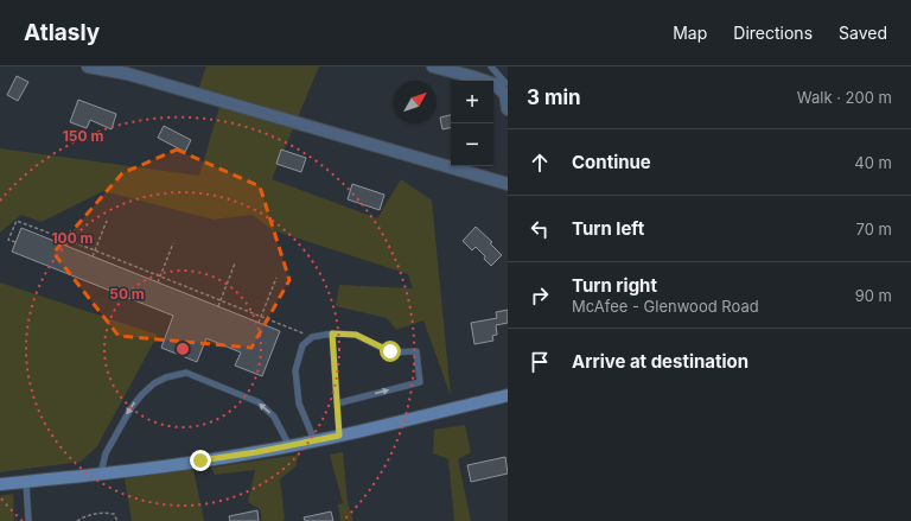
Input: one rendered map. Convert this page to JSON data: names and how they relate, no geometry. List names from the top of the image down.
{
  "north": "top right",
  "page": {
    "header": "Atlasly",
    "nav": ["Map", "Directions", "Saved"],
    "heading": ["3 min", "Walk · 200 m"],
    "map_buttons": ["+", "−"],
    "list": [
      ["Continue", "40 m"],
      ["Turn left", "70 m"],
      ["Turn right", "McAfee - Glenwood Road", "90 m"],
      "Arrive at destination"
    ]
  },
  "rings": ["150 m", "100 m", "50 m"]
}
